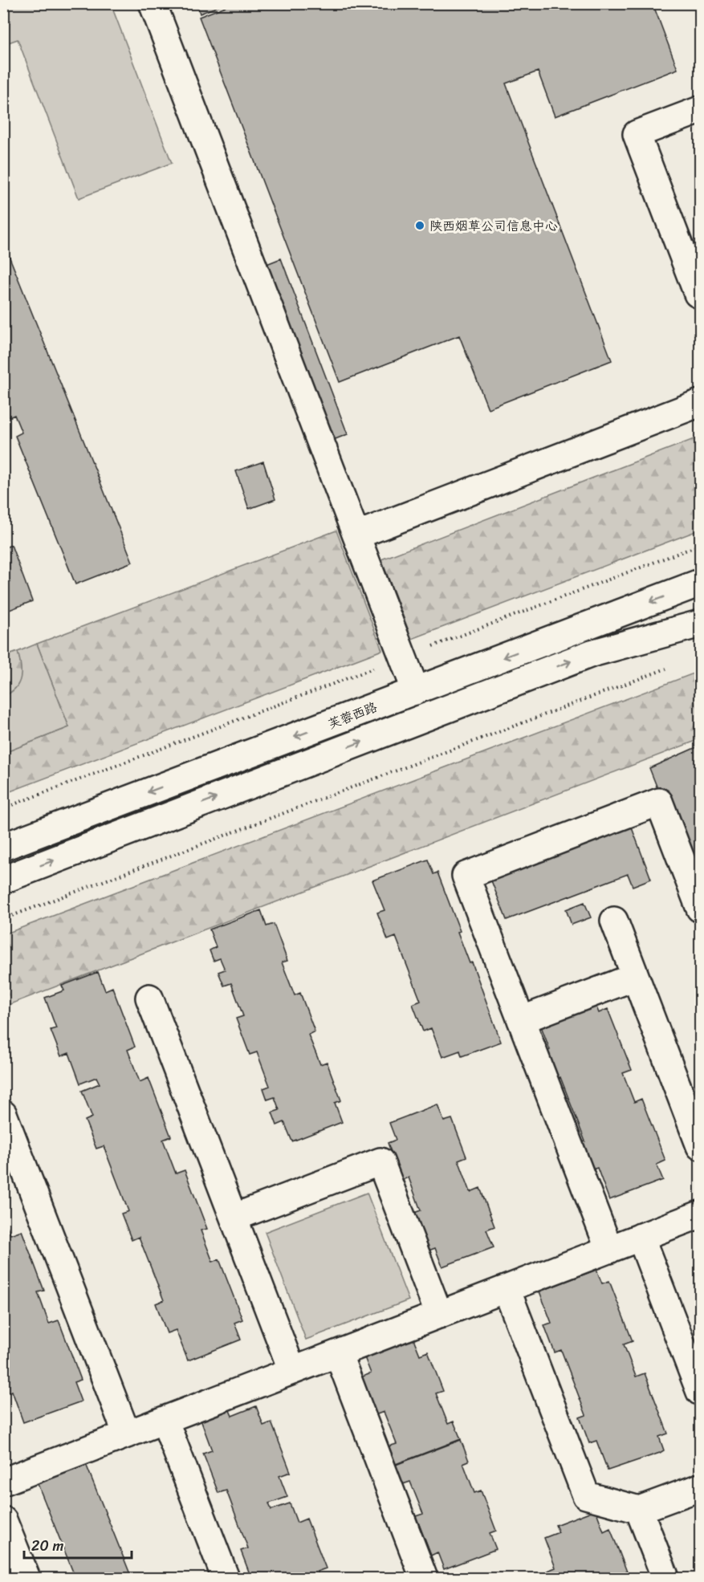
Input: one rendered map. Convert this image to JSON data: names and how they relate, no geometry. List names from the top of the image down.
{
  "streets": {
    "street": ["芙蓉西路"]
  },
  "places": ["陕西烟草公司信息中心"],
  "scale_bar": "20 m"
}
